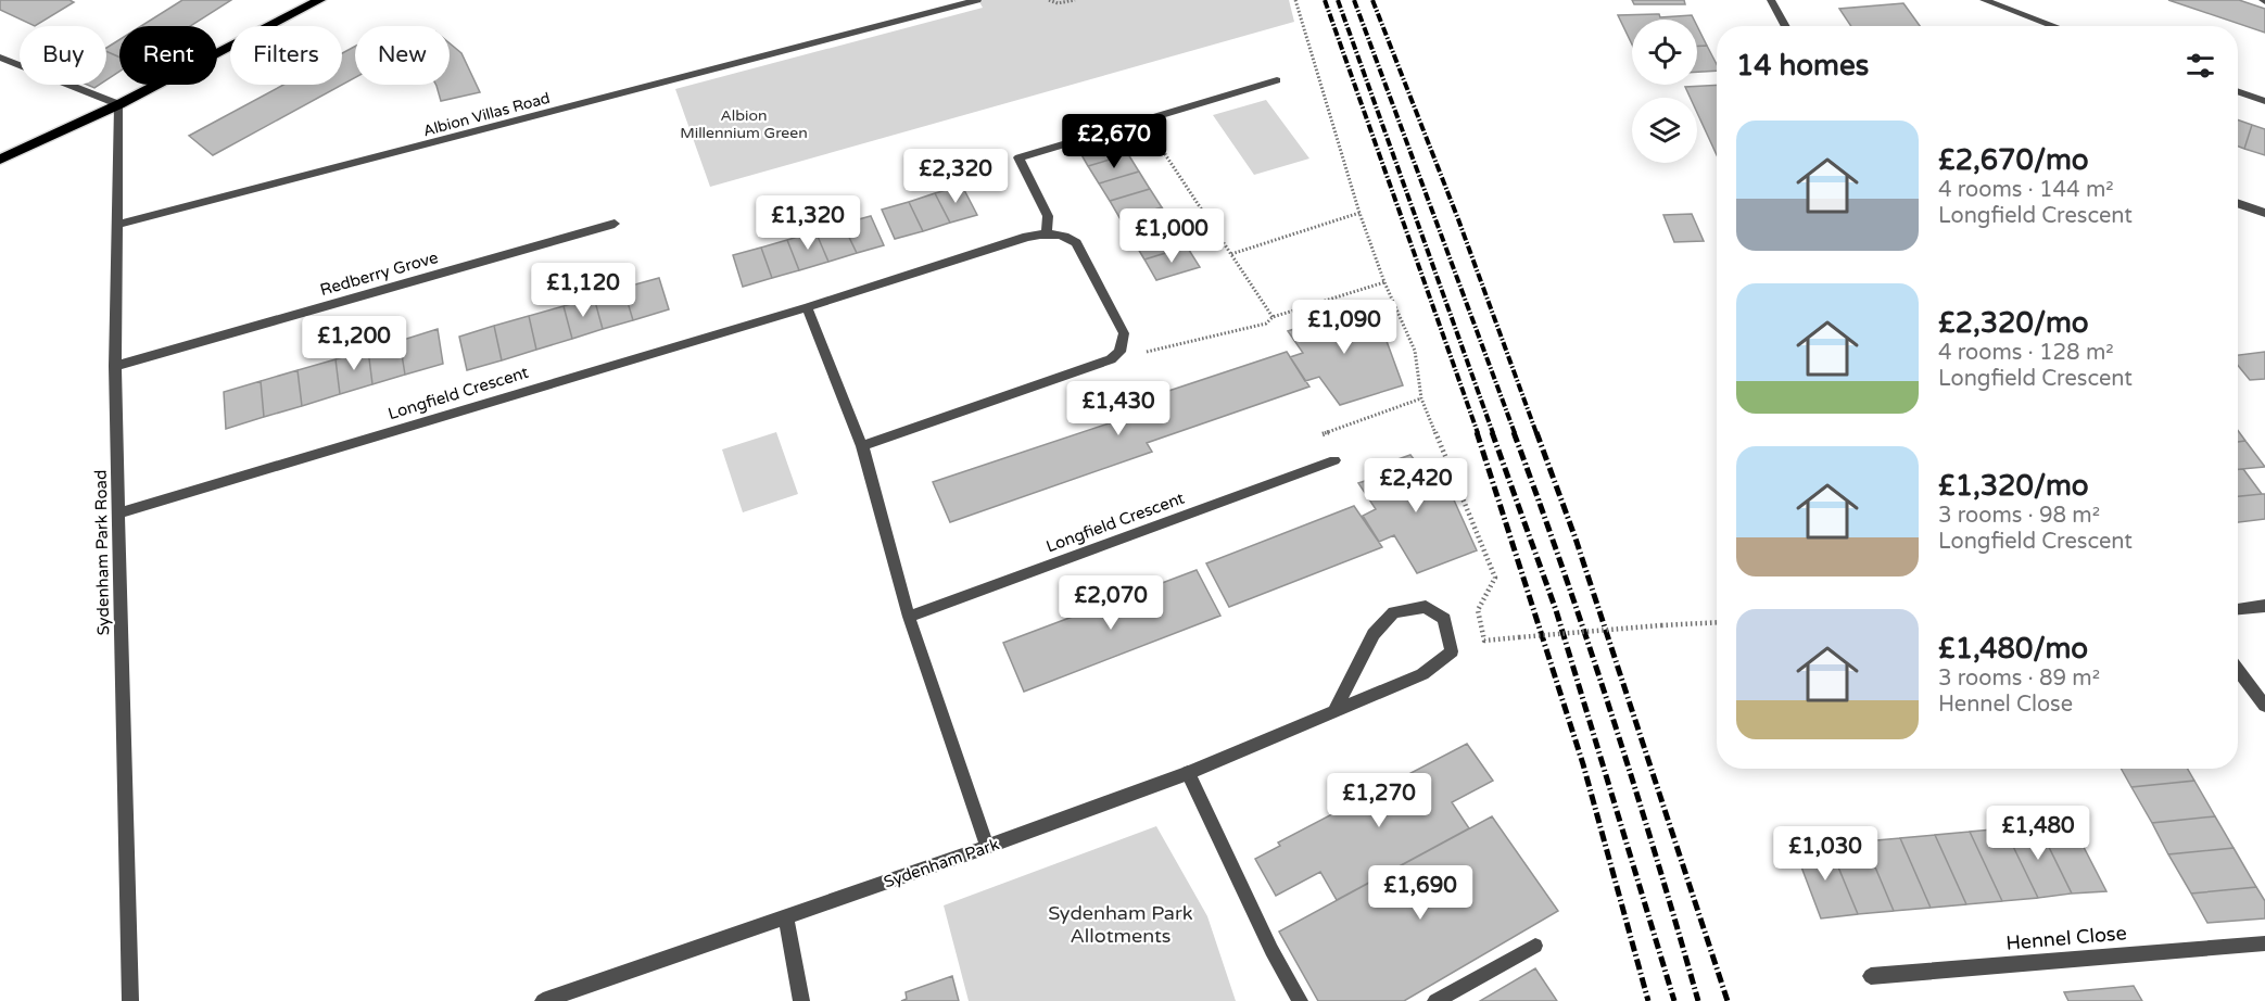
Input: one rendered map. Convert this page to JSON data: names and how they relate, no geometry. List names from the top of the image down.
{
  "streets": {
    "street": [
      "Albion Villas Road",
      "Redberry Grove",
      "Longfield Crescent",
      "Sydenham Park Road",
      "Sydenham Park",
      "Hennel Close"
    ]
  },
  "crossings": [
    ["Albion Villas Road", "Sydenham Park Road"],
    ["Redberry Grove", "Sydenham Park Road"],
    ["Longfield Crescent", "Sydenham Park Road"]
  ],
  "parks": ["Albion Millennium Green", "Sydenham Park Allotments"],
  "page": {
    "chip": [
      "Buy",
      "Rent",
      "Filters",
      "New"
    ],
    "heading": "14 homes",
    "list": [
      {
        "name": "£2,670/mo",
        "note": "4 rooms · 144 m² · Longfield Crescent"
      },
      {
        "name": "£2,320/mo",
        "note": "4 rooms · 128 m² · Longfield Crescent"
      },
      {
        "name": "£1,320/mo",
        "note": "3 rooms · 98 m² · Longfield Crescent"
      },
      {
        "name": "£1,480/mo",
        "note": "3 rooms · 89 m² · Hennel Close"
      }
    ],
    "price": [
      "£2,670",
      "£2,320",
      "£1,320",
      "£1,000",
      "£1,120",
      "£1,090",
      "£1,200",
      "£1,430",
      "£2,420",
      "£2,070",
      "£1,270",
      "£1,480",
      "£1,030",
      "£1,690"
    ]
  }
}
